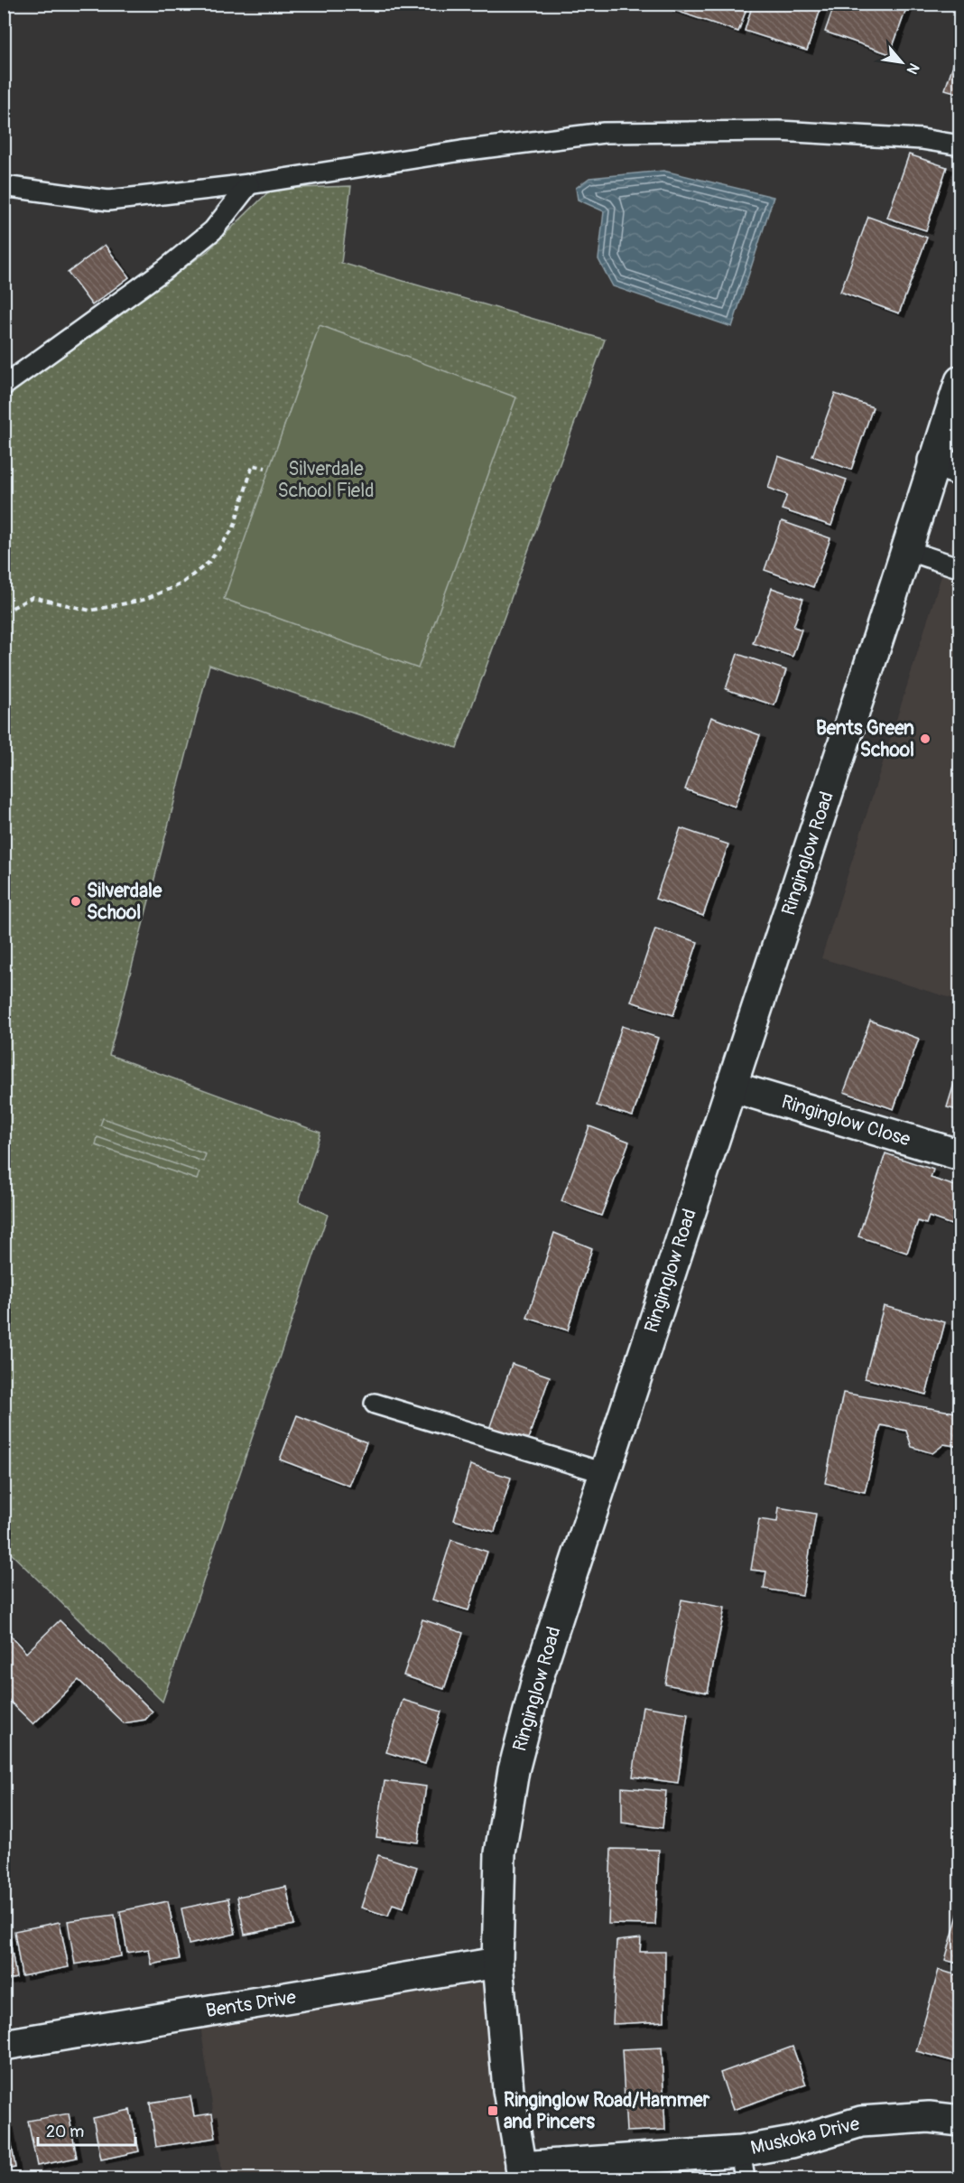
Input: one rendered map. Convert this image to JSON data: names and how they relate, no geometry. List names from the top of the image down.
{
  "streets": {
    "street": [
      "Ringinglow Road",
      "Ringinglow Close",
      "Bents Drive",
      "Muskoka Drive"
    ]
  },
  "crossings": [
    ["Ringinglow Road", "Ringinglow Close"],
    ["Ringinglow Road", "Bents Drive"],
    ["Ringinglow Road", "Muskoka Drive"]
  ],
  "parks": ["Silverdale School Field"],
  "places": {
    "other": ["Bents Green School", "Silverdale School"],
    "transit": ["Ringinglow Road/Hammer and Pincers"]
  },
  "scale_bar": "20 m",
  "north": "bottom right"
}
